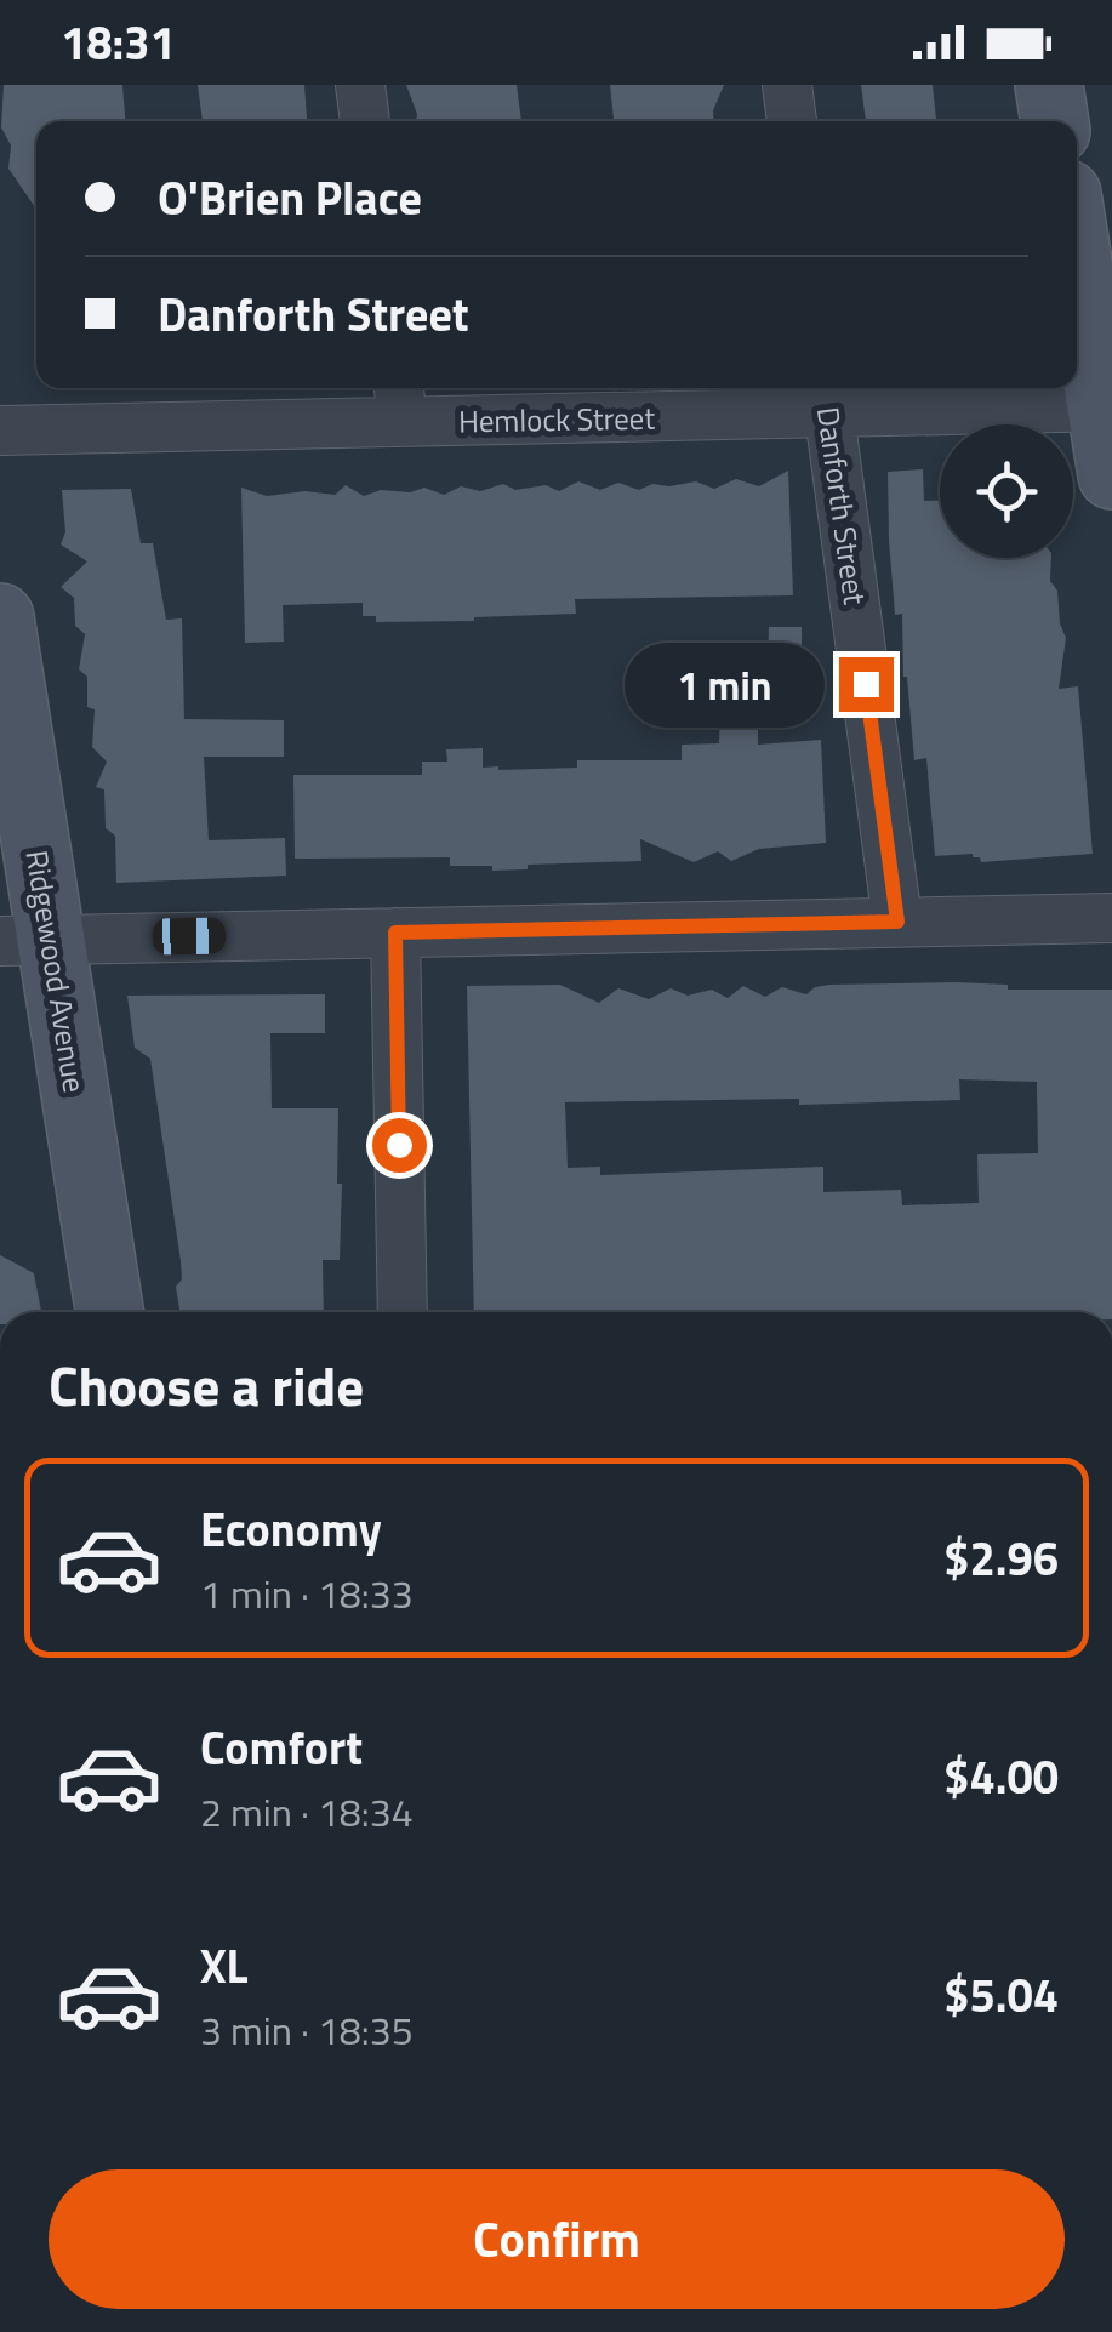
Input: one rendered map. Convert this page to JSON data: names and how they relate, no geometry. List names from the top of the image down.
{
  "streets": {
    "main road": ["Ridgewood Avenue"],
    "street": ["Hemlock Street", "Danforth Street"]
  },
  "crossings": [
    ["Hemlock Street", "Danforth Street"]
  ],
  "page": {
    "status": "18:31",
    "banner": ["O'Brien Place", "Danforth Street"],
    "bubble": "1 min",
    "heading": "Choose a ride",
    "list": [
      {
        "name": "Economy",
        "note": "1 min · 18:33",
        "value": "$2.96"
      },
      {
        "name": "Comfort",
        "note": "2 min · 18:34",
        "value": "$4.00"
      },
      {
        "name": "XL",
        "note": "3 min · 18:35",
        "value": "$5.04"
      }
    ],
    "buttons": "Confirm"
  }
}
